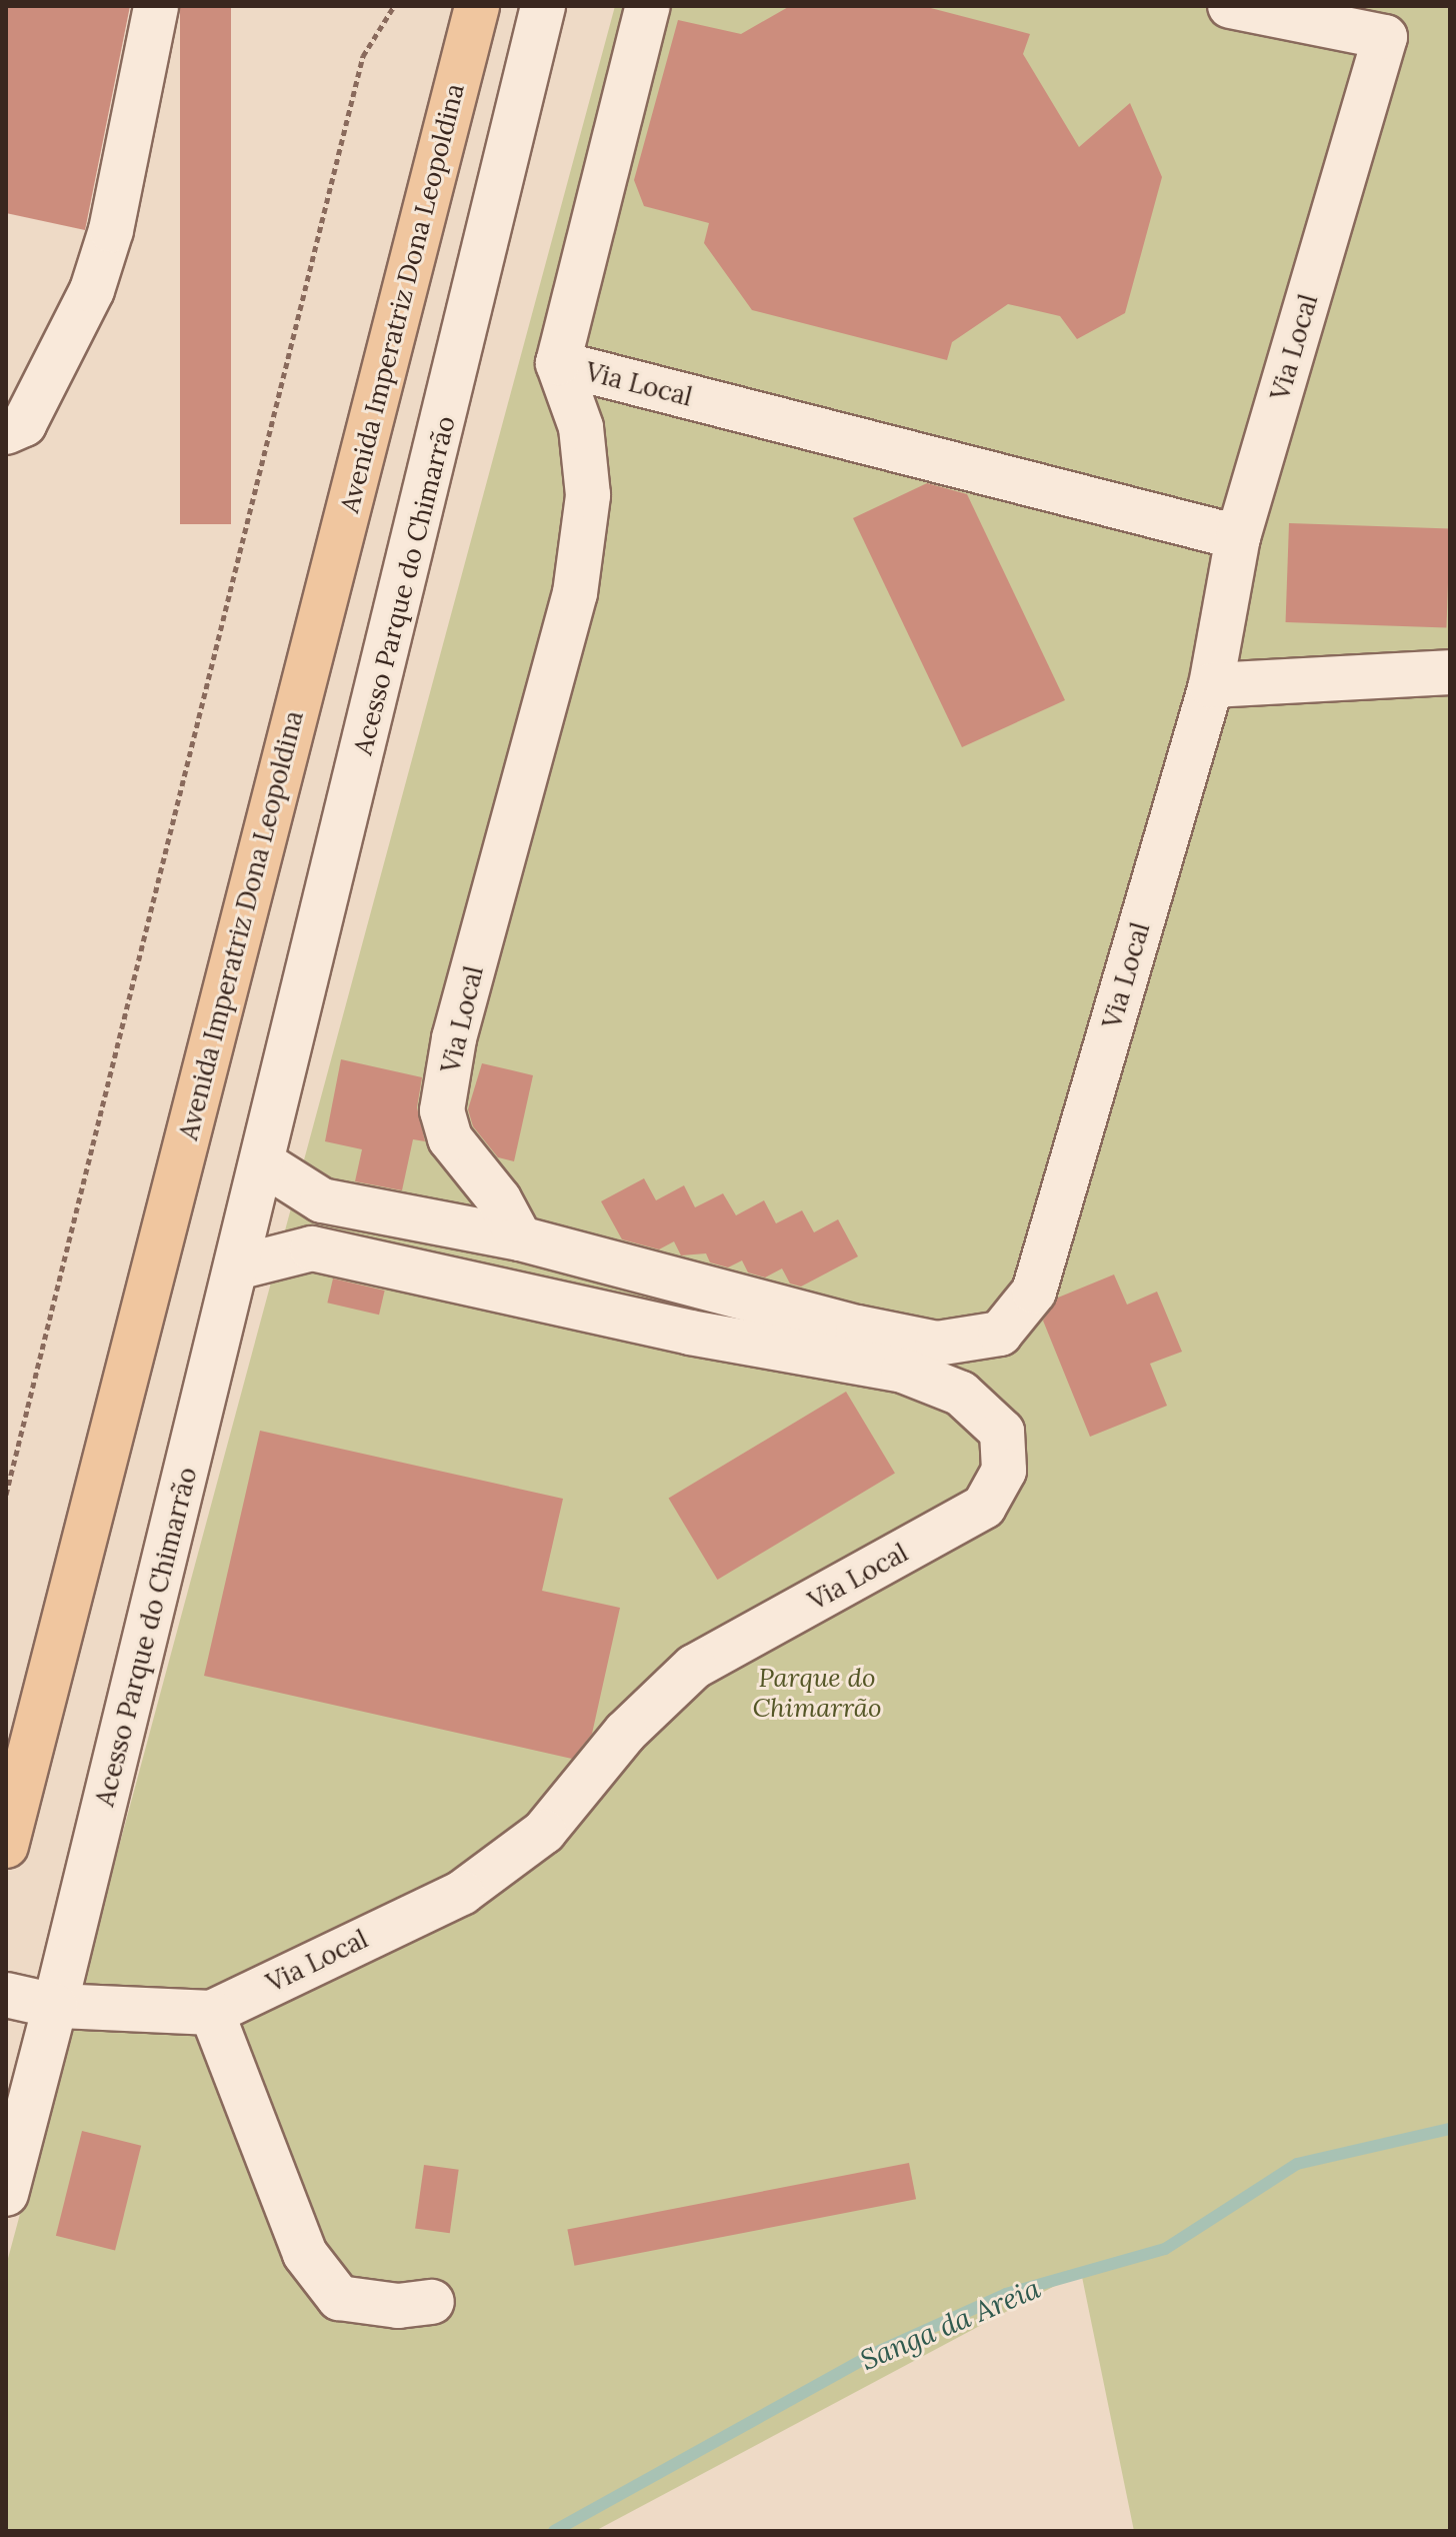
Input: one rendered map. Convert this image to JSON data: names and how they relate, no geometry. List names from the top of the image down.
{
  "streets": {
    "main road": ["Avenida Imperatriz Dona Leopoldina"],
    "lane": ["Via Local", "Acesso Parque do Chimarrão"]
  },
  "crossings": [
    ["Via Local", "Acesso Parque do Chimarrão"]
  ],
  "water": ["Sanga da Areia"],
  "parks": ["Parque do Chimarrão"]
}
